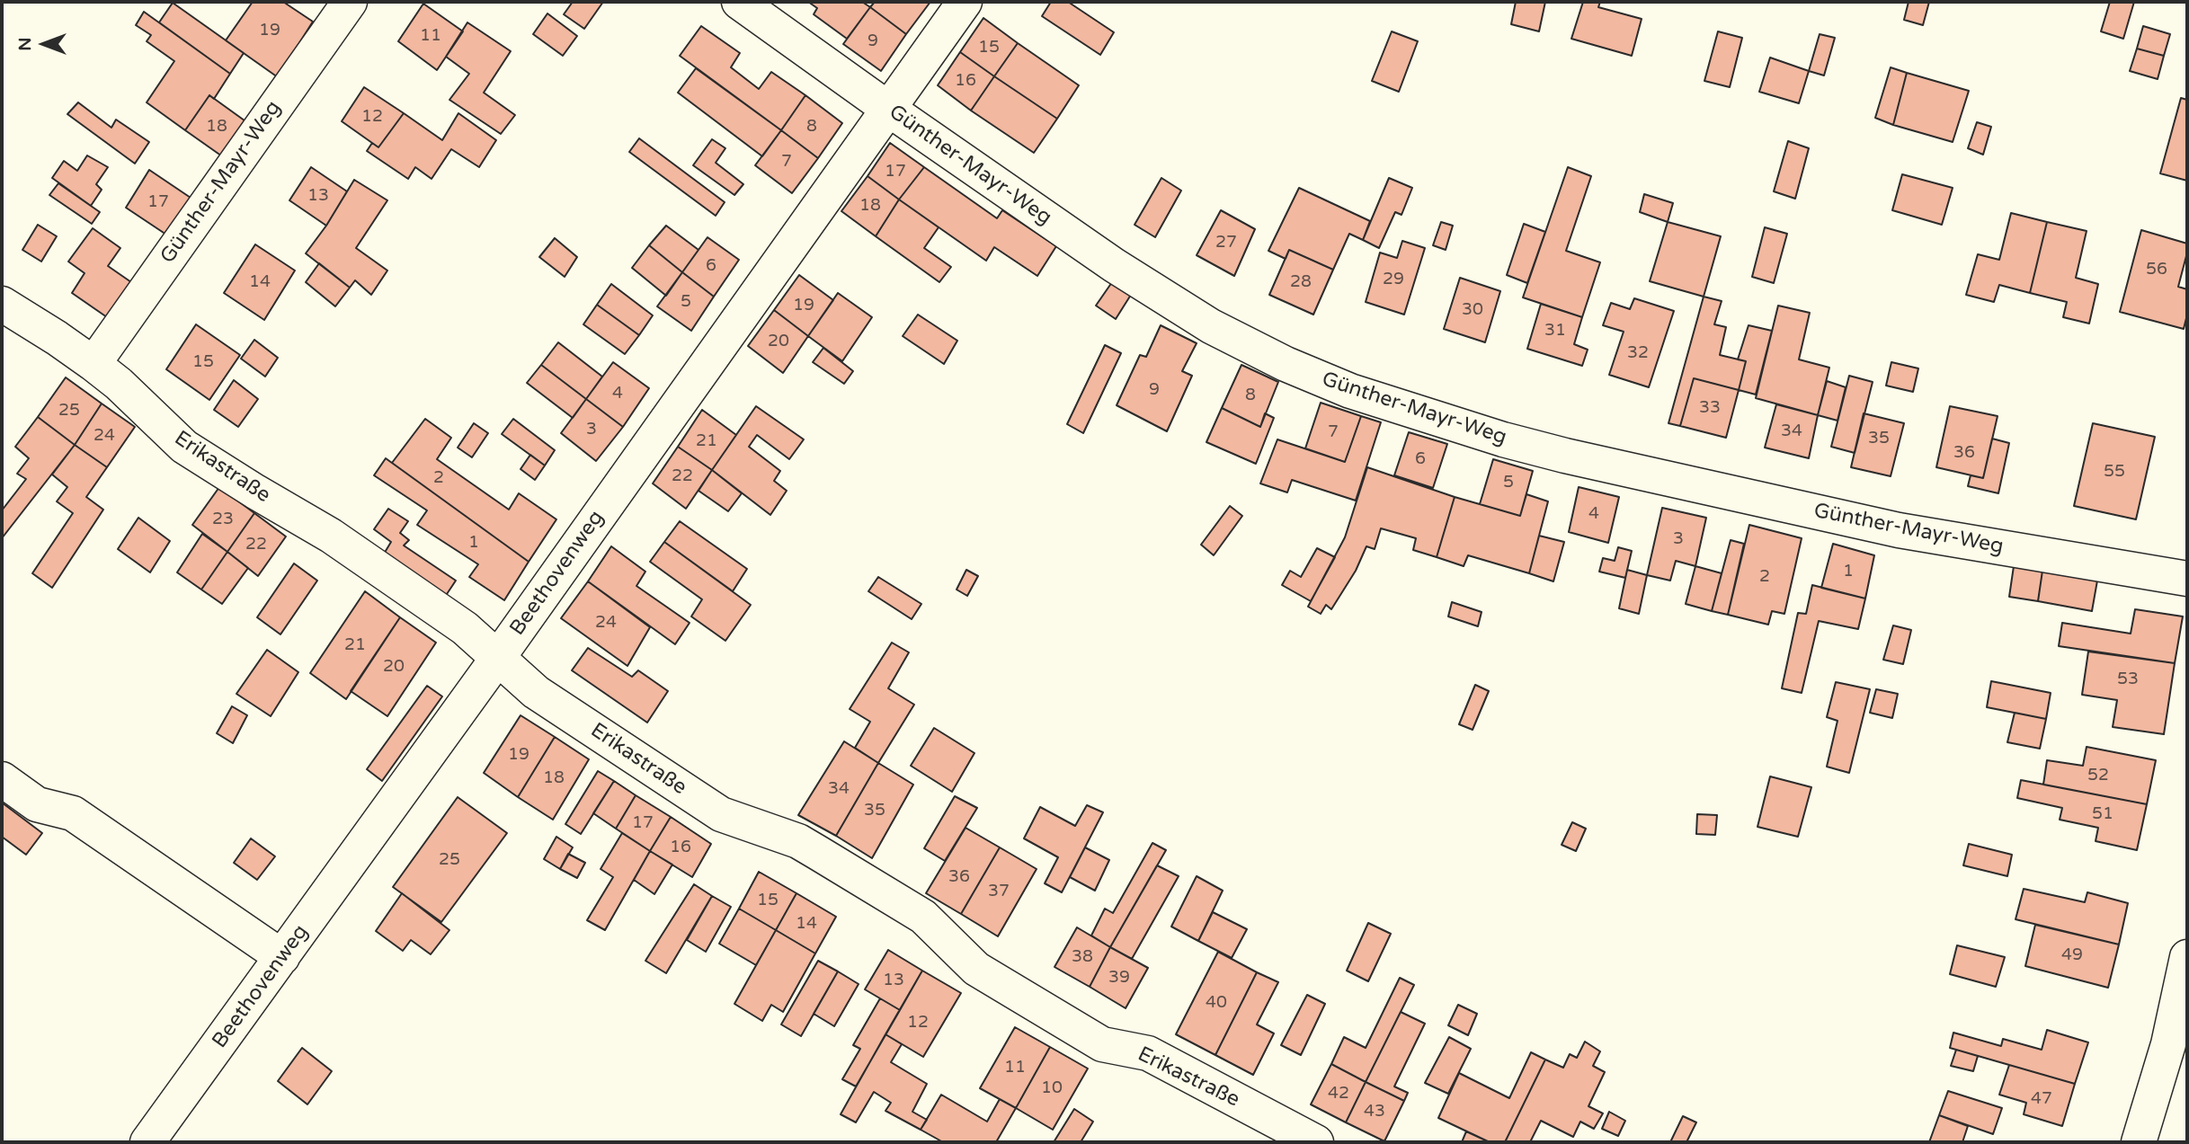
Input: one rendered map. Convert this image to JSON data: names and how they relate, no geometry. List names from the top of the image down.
{
  "streets": {
    "street": ["Günther-Mayr-Weg", "Erikastraße", "Beethovenweg"]
  },
  "crossings": [
    ["Günther-Mayr-Weg", "Erikastraße"],
    ["Günther-Mayr-Weg", "Beethovenweg"],
    ["Erikastraße", "Beethovenweg"]
  ],
  "house_numbers": [
    "19",
    "11",
    "9",
    "15",
    "16",
    "12",
    "18",
    "8",
    "7",
    "17",
    "13",
    "17",
    "18",
    "27",
    "6",
    "56",
    "29",
    "14",
    "28",
    "5",
    "19",
    "30",
    "31",
    "20",
    "32",
    "15",
    "9",
    "4",
    "8",
    "33",
    "25",
    "3",
    "34",
    "7",
    "24",
    "35",
    "21",
    "36",
    "6",
    "55",
    "22",
    "2",
    "5",
    "4",
    "23",
    "3",
    "1",
    "22",
    "1",
    "2",
    "24",
    "21",
    "20",
    "53",
    "19",
    "52",
    "18",
    "34",
    "35",
    "51",
    "17",
    "16",
    "25",
    "36",
    "37",
    "15",
    "14",
    "49",
    "38",
    "39",
    "13",
    "40",
    "12",
    "11",
    "10",
    "42",
    "47",
    "43"
  ],
  "north": "left"
}
